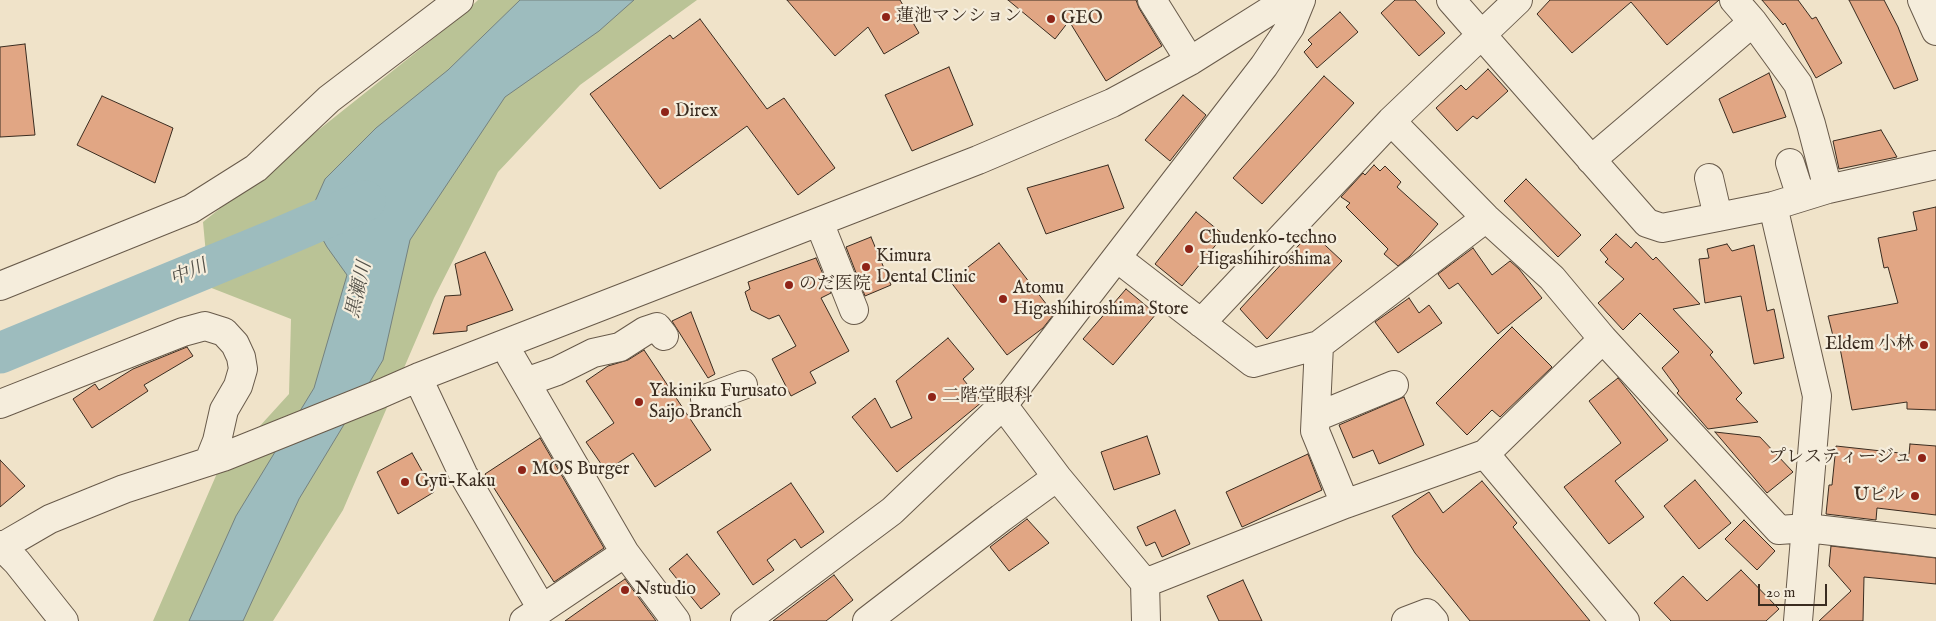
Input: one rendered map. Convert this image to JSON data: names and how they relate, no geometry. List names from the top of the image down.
{
  "water": ["中川", "黒瀬川"],
  "places": [
    "蓮池マンション",
    "GEO",
    "Direx",
    "Chudenko-techno Higashihiroshima",
    "Kimura Dental Clinic",
    "のだ医院",
    "Atomu Higashihiroshima Store",
    "Eldem 小林",
    "二階堂眼科",
    "Yakiniku Furusato Saijo Branch",
    "プレスティージュ",
    "MOS Burger",
    "Gyū-Kaku",
    "Uビル",
    "Nstudio"
  ],
  "scale_bar": "20 m"
}
